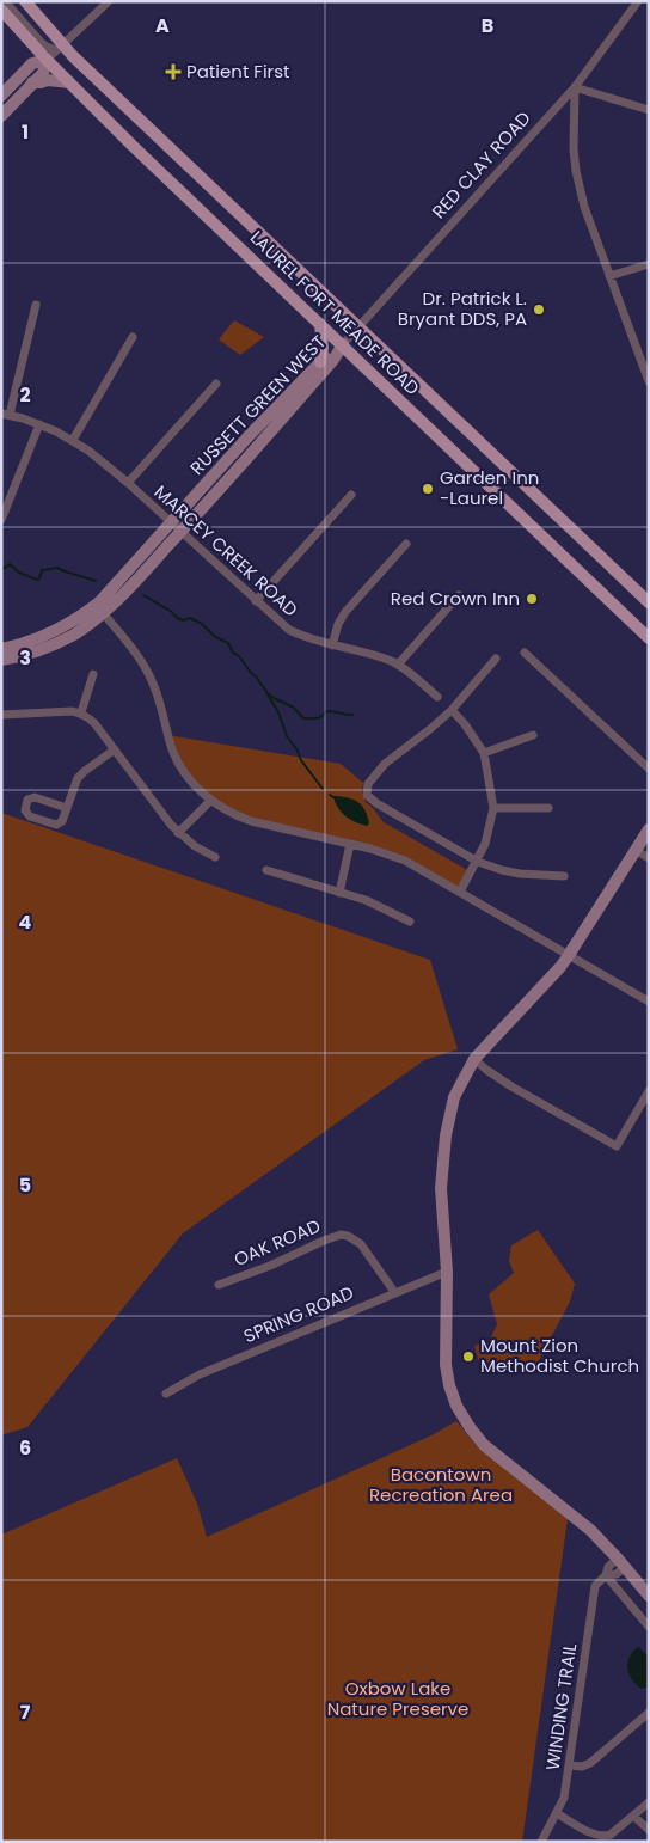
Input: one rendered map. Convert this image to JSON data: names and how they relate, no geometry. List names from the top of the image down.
{
  "streets": {
    "main road": ["LAUREL FORT MEADE ROAD"],
    "street": [
      "RED CLAY ROAD",
      "RUSSETT GREEN WEST",
      "MARCEY CREEK ROAD",
      "OAK ROAD",
      "SPRING ROAD",
      "WINDING TRAIL"
    ]
  },
  "crossings": [
    ["RED CLAY ROAD", "LAUREL FORT MEADE ROAD"],
    ["RED CLAY ROAD", "RUSSETT GREEN WEST"],
    ["LAUREL FORT MEADE ROAD", "RUSSETT GREEN WEST"],
    ["RUSSETT GREEN WEST", "MARCEY CREEK ROAD"],
    ["OAK ROAD", "SPRING ROAD"]
  ],
  "parks": ["Bacontown Recreation Area", "Oxbow Lake Nature Preserve"],
  "places": {
    "health": ["Patient First"],
    "other": [
      "Dr. Patrick L. Bryant DDS, PA",
      "Garden Inn -Laurel",
      "Red Crown Inn",
      "Mount Zion Methodist Church"
    ]
  },
  "grid": {
    "columns": ["A", "B"],
    "rows": [
      "1",
      "2",
      "3",
      "4",
      "5",
      "6",
      "7"
    ]
  }
}
